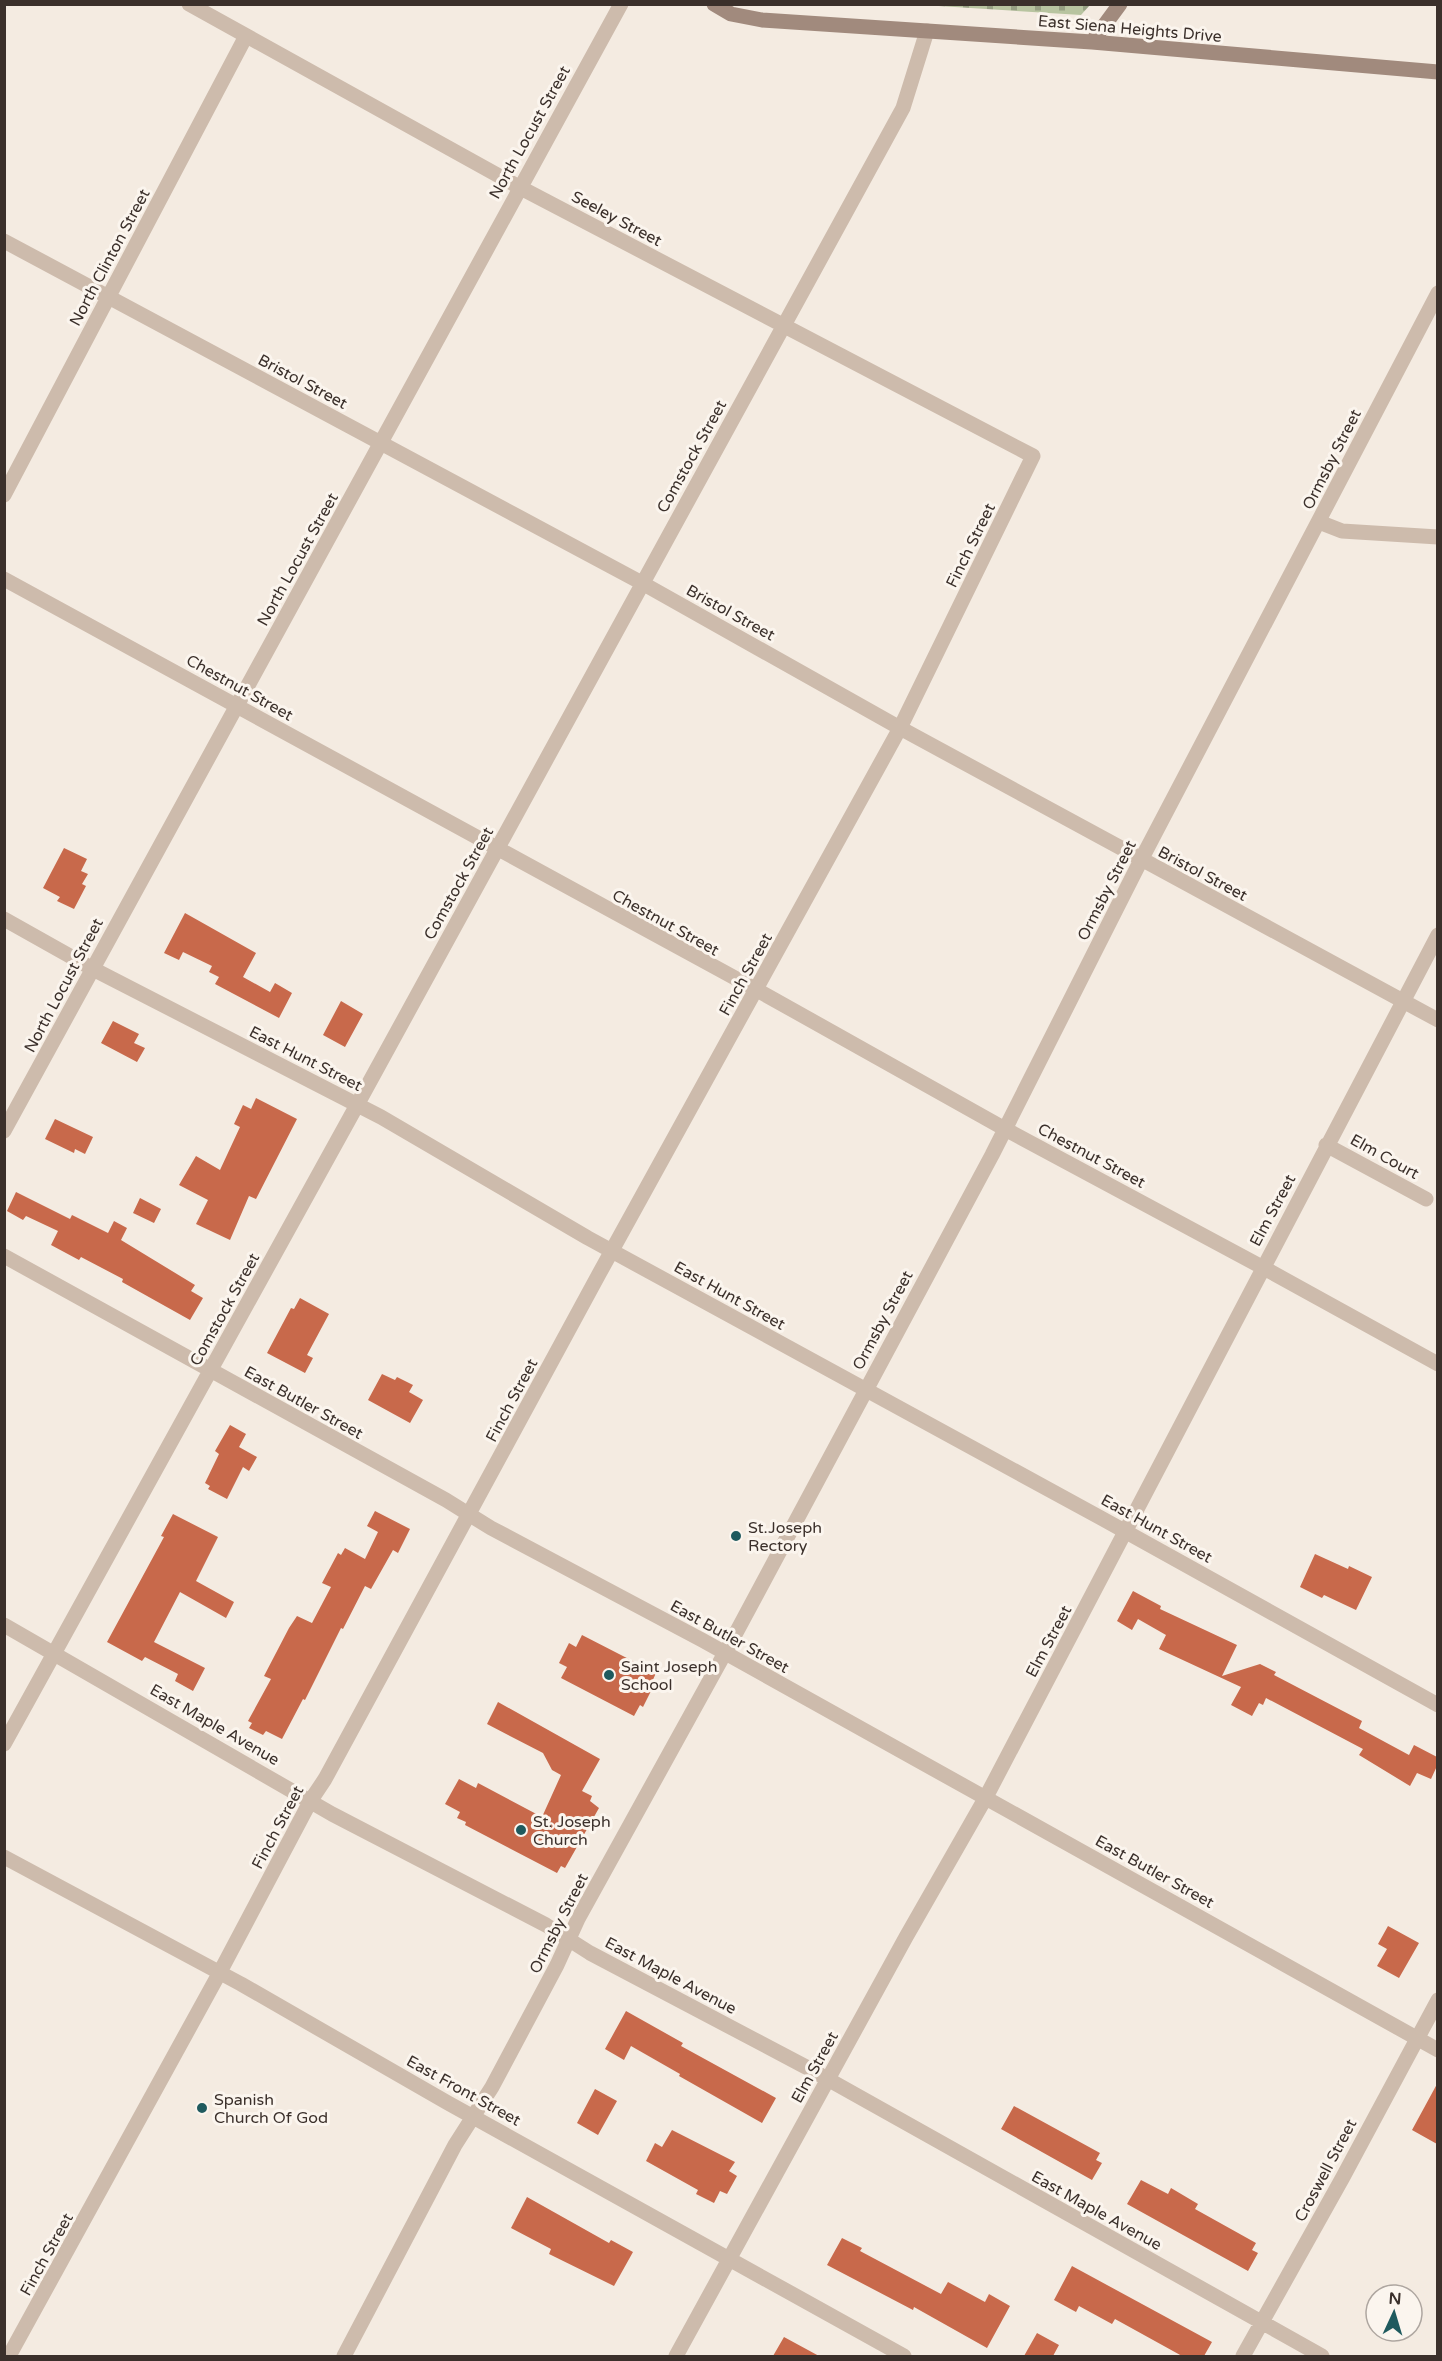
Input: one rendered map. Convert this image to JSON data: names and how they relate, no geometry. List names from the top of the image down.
{
  "streets": {
    "street": [
      "East Siena Heights Drive",
      "North Locust Street",
      "Seeley Street",
      "North Clinton Street",
      "Bristol Street",
      "Comstock Street",
      "Ormsby Street",
      "Finch Street",
      "Chestnut Street",
      "East Hunt Street",
      "Elm Court",
      "Elm Street",
      "East Butler Street",
      "East Maple Avenue",
      "East Front Street",
      "Croswell Street"
    ]
  },
  "crossings": [
    ["East Siena Heights Drive", "Comstock Street"],
    ["North Locust Street", "Seeley Street"],
    ["North Locust Street", "Bristol Street"],
    ["North Locust Street", "Chestnut Street"],
    ["North Locust Street", "East Hunt Street"],
    ["Seeley Street", "North Clinton Street"],
    ["Seeley Street", "Comstock Street"],
    ["Seeley Street", "Finch Street"],
    ["North Clinton Street", "Bristol Street"],
    ["Bristol Street", "Comstock Street"],
    ["Bristol Street", "Ormsby Street"],
    ["Bristol Street", "Finch Street"],
    ["Bristol Street", "Elm Street"],
    ["Comstock Street", "Chestnut Street"],
    ["Comstock Street", "East Hunt Street"],
    ["Comstock Street", "East Butler Street"],
    ["Comstock Street", "East Maple Avenue"],
    ["Ormsby Street", "Chestnut Street"],
    ["Ormsby Street", "East Hunt Street"],
    ["Ormsby Street", "East Butler Street"],
    ["Ormsby Street", "East Maple Avenue"],
    ["Ormsby Street", "East Front Street"],
    ["Finch Street", "Chestnut Street"],
    ["Finch Street", "East Hunt Street"],
    ["Finch Street", "East Butler Street"],
    ["Finch Street", "East Maple Avenue"],
    ["Finch Street", "East Front Street"],
    ["Chestnut Street", "Elm Street"],
    ["East Hunt Street", "Elm Street"],
    ["Elm Court", "Elm Street"],
    ["Elm Street", "East Butler Street"],
    ["Elm Street", "East Maple Avenue"],
    ["Elm Street", "East Front Street"],
    ["East Butler Street", "Croswell Street"],
    ["East Maple Avenue", "Croswell Street"]
  ],
  "places": [
    "St.Joseph Rectory",
    "Saint Joseph School",
    "St. Joseph Church",
    "Spanish Church Of God"
  ],
  "north": "top"
}
